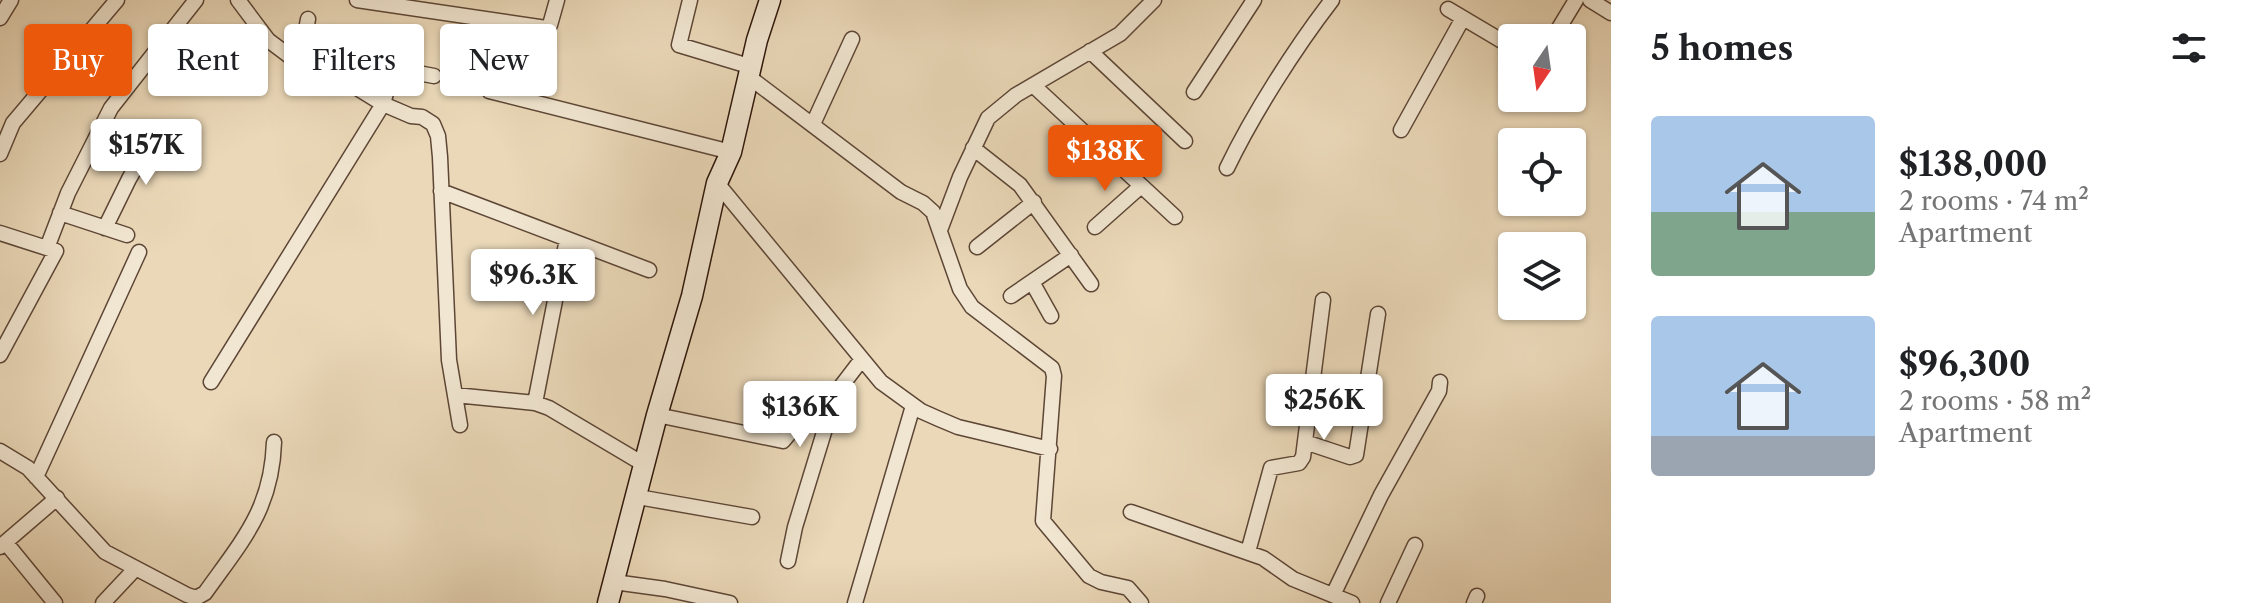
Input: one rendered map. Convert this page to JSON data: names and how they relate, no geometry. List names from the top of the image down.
{
  "north": "bottom",
  "page": {
    "heading": "5 homes",
    "chip": [
      "Buy",
      "Rent",
      "Filters",
      "New"
    ],
    "list": [
      {
        "name": "$138,000",
        "note": "2 rooms · 74 m² · Apartment"
      },
      {
        "name": "$96,300",
        "note": "2 rooms · 58 m² · Apartment"
      }
    ],
    "price": [
      "$157K",
      "$138K",
      "$96.3K",
      "$256K",
      "$136K"
    ]
  }
}
